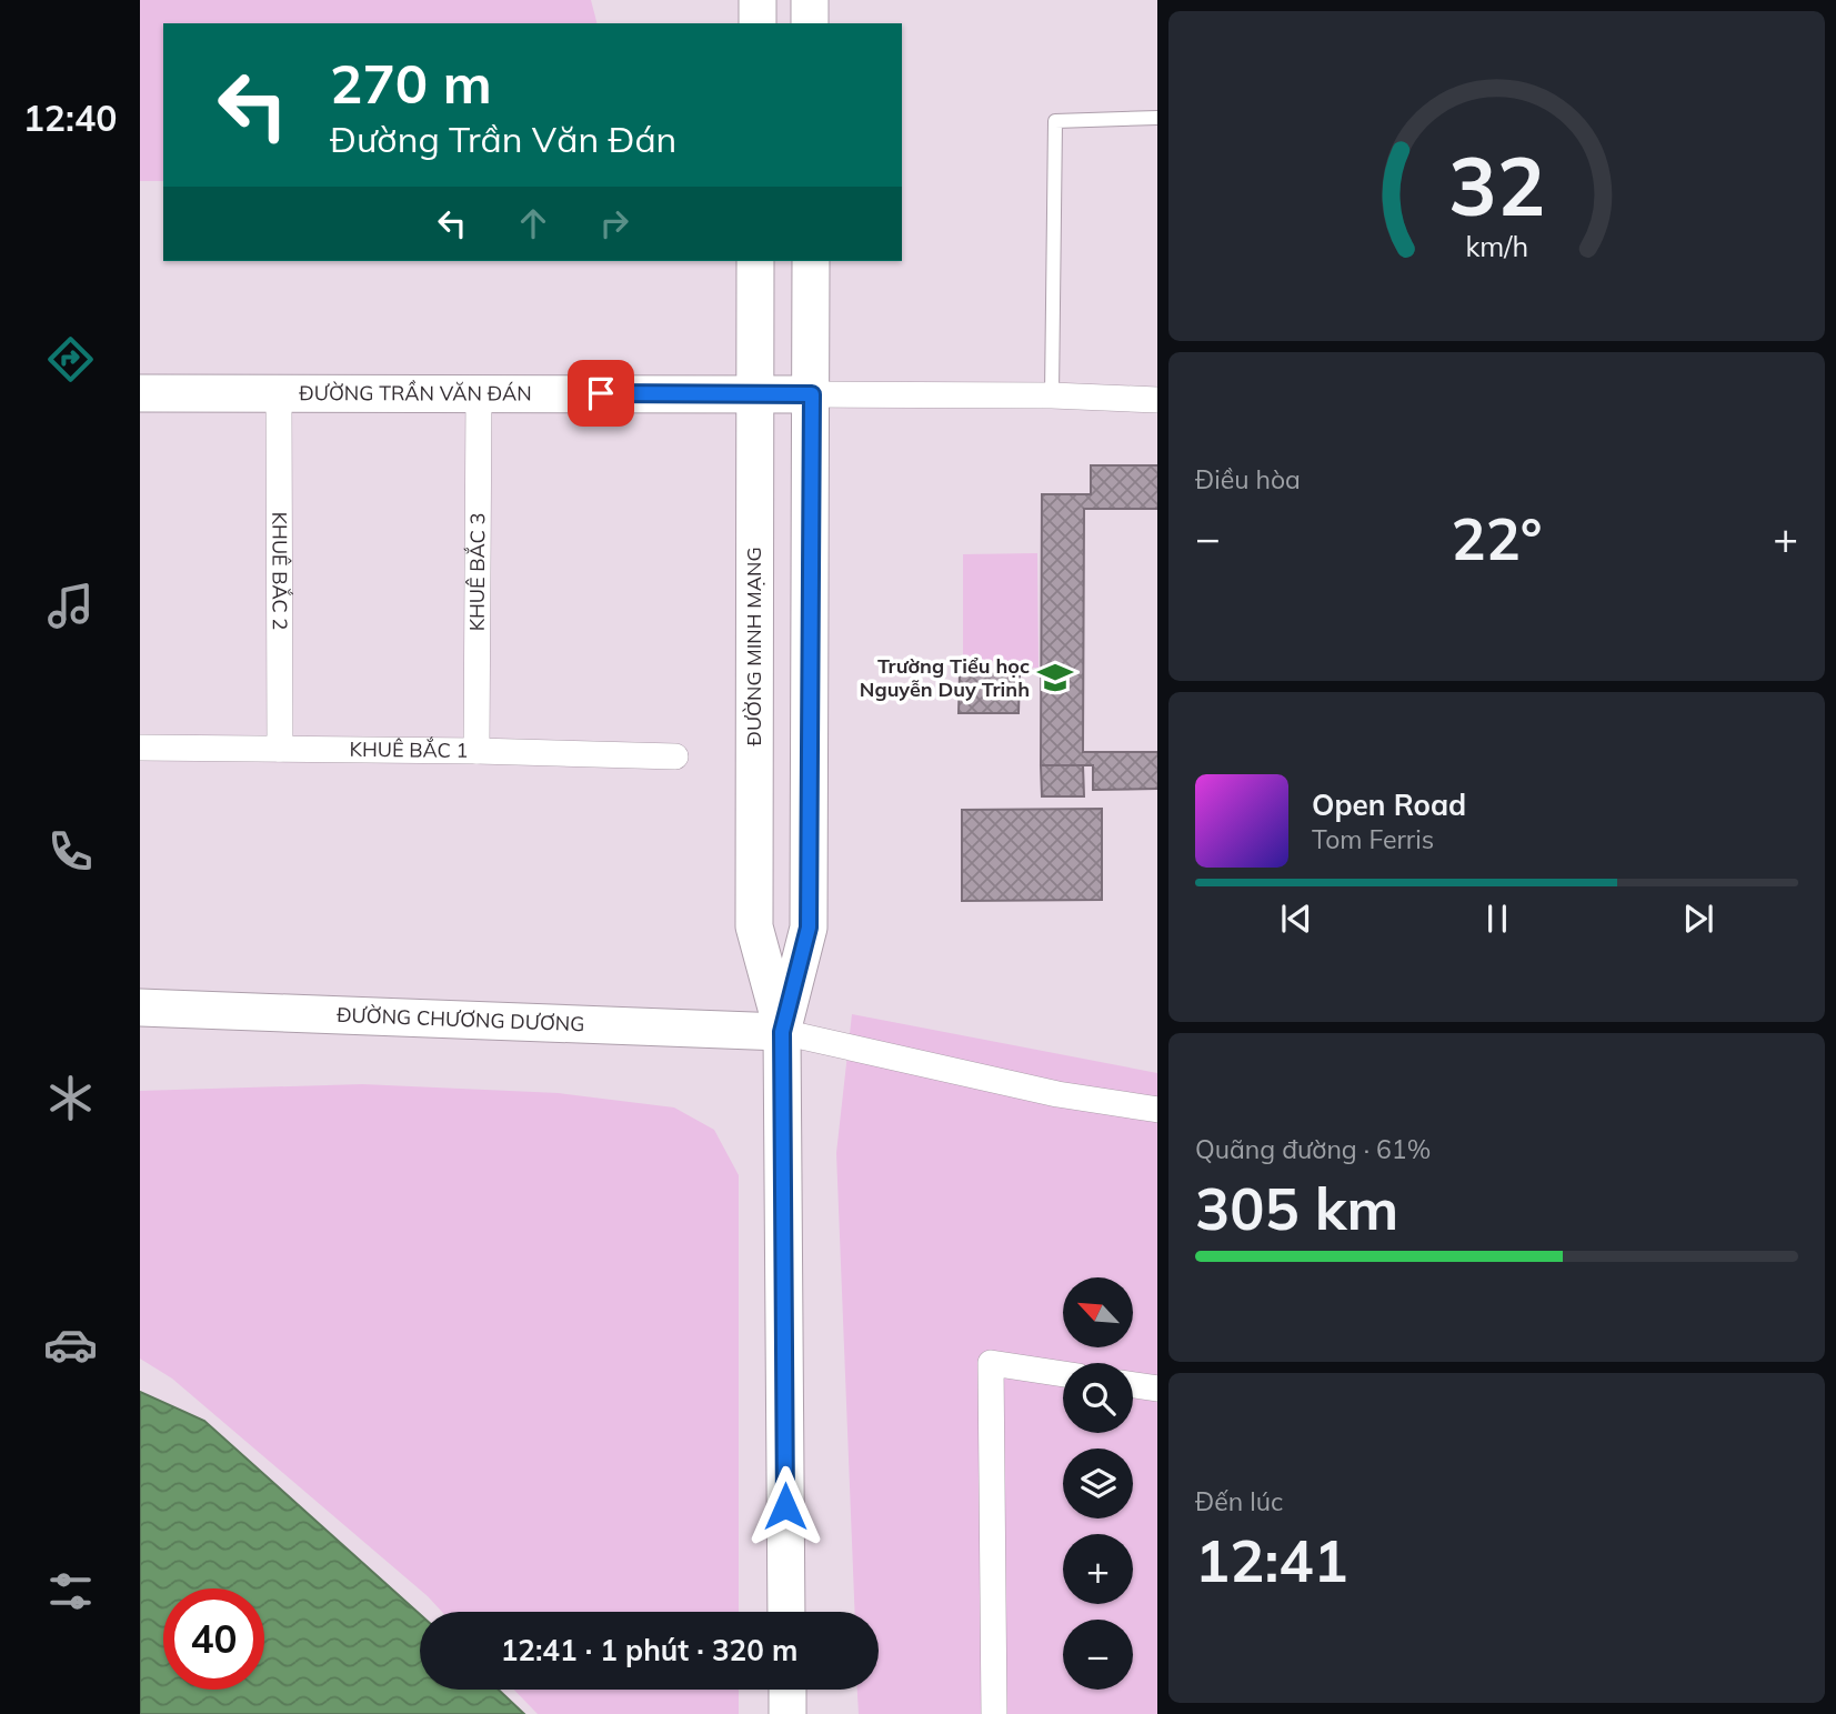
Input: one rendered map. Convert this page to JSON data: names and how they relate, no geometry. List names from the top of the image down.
{
  "streets": {
    "street": [
      "ĐƯỜNG TRẦN VĂN ĐÁN",
      "KHUÊ BẮC 2",
      "KHUÊ BẮC 3",
      "ĐƯỜNG MINH MẠNG",
      "KHUÊ BẮC 1",
      "ĐƯỜNG CHƯƠNG DƯƠNG"
    ]
  },
  "crossings": [
    ["ĐƯỜNG TRẦN VĂN ĐÁN", "KHUÊ BẮC 2"],
    ["ĐƯỜNG TRẦN VĂN ĐÁN", "KHUÊ BẮC 3"],
    ["ĐƯỜNG TRẦN VĂN ĐÁN", "ĐƯỜNG MINH MẠNG"],
    ["KHUÊ BẮC 2", "KHUÊ BẮC 1"],
    ["KHUÊ BẮC 3", "KHUÊ BẮC 1"],
    ["ĐƯỜNG MINH MẠNG", "ĐƯỜNG CHƯƠNG DƯƠNG"]
  ],
  "places": {
    "school or university": ["Trường Tiểu học Nguyễn Duy Trinh"]
  },
  "north": "top left",
  "page": {
    "tabs": "12:40",
    "turn": ["270 m", "Đường Trần Văn Đán"],
    "tile": [
      "Điều hòa",
      ["Quãng đường · 61%", "305 km"],
      ["Đến lúc", "12:41"]
    ],
    "heat": ["−", "22°", "+"],
    "song": ["Open Road", "Tom Ferris"],
    "map_buttons": ["+", "−"],
    "limit": "40",
    "trip": "12:41 · 1 phút · 320 m",
    "gauge": ["32", "km/h"]
  }
}
